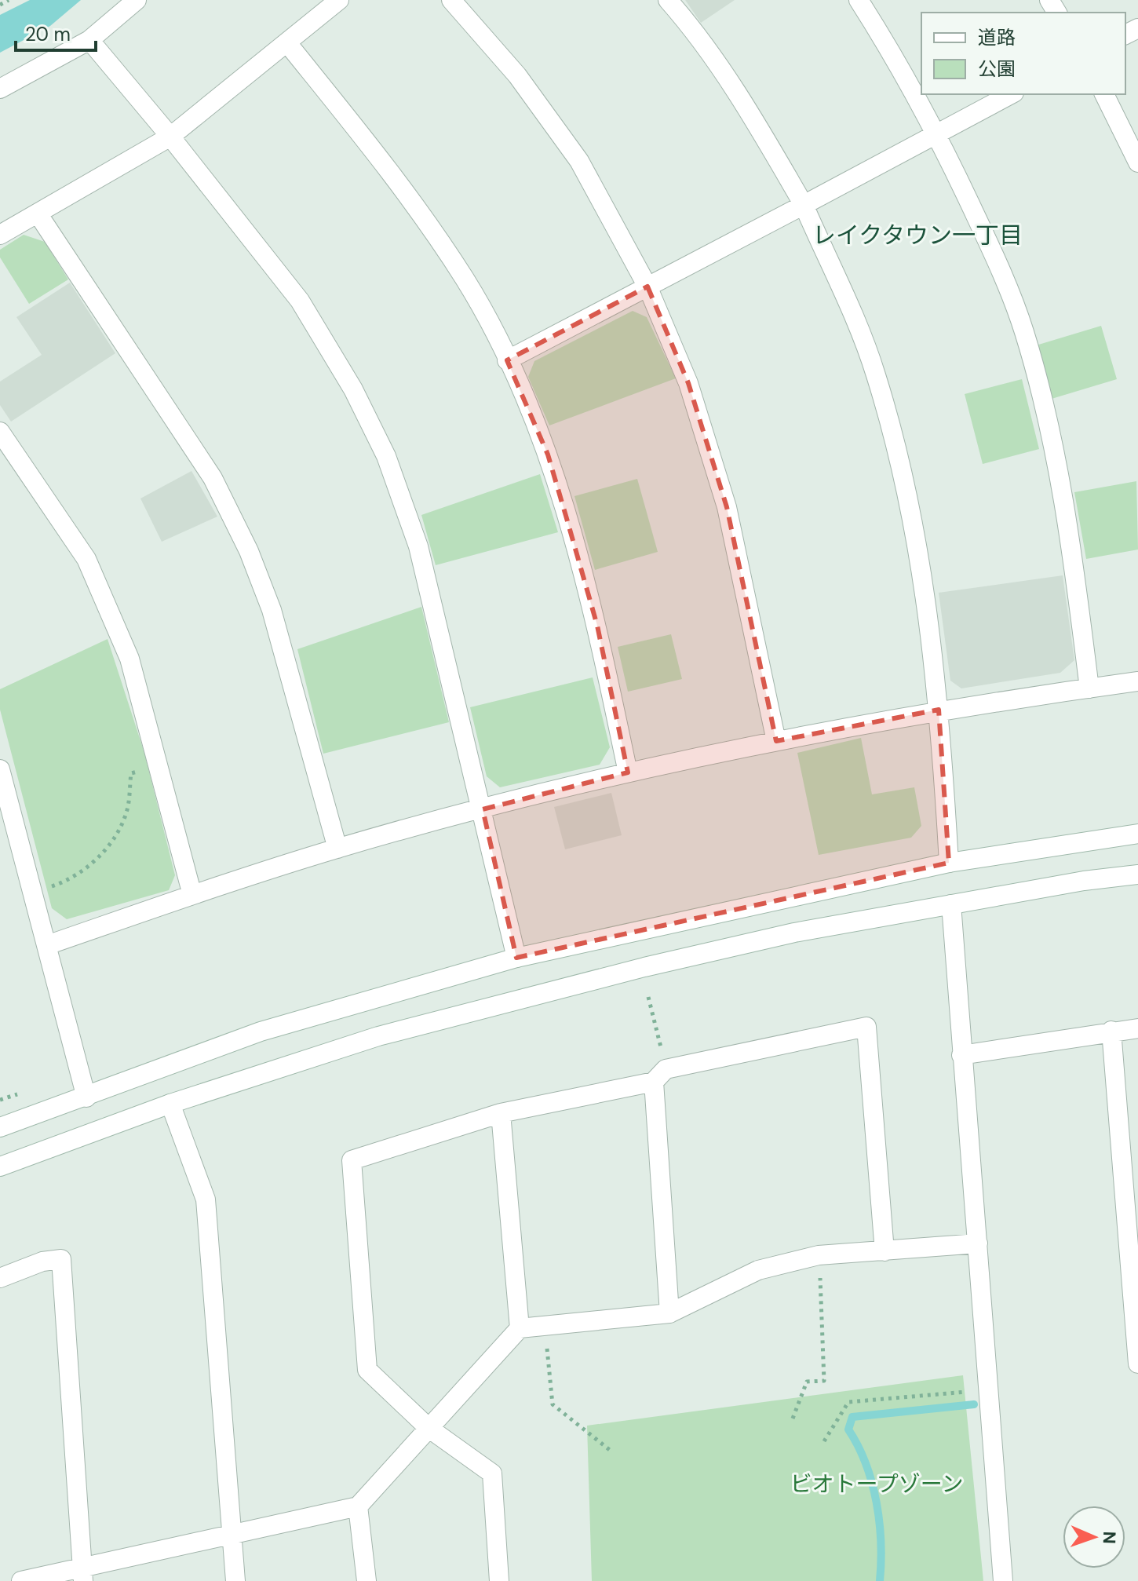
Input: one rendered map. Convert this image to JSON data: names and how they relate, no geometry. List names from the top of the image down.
{
  "districts": ["レイクタウン一丁目"],
  "parks": ["ビオトープゾーン"],
  "legend": ["道路", "公園"],
  "scale_bar": "20 m",
  "north": "right"
}
